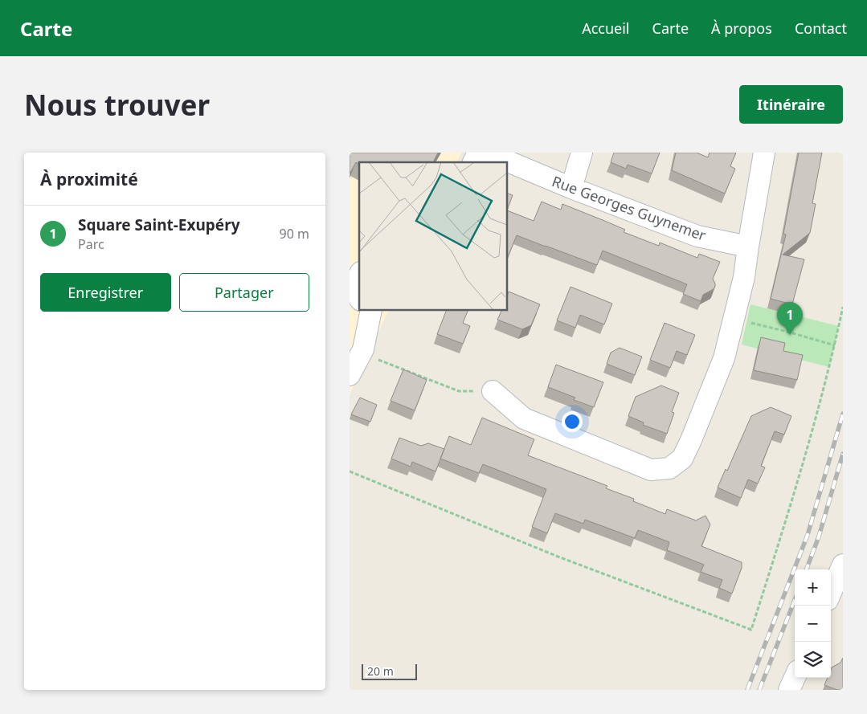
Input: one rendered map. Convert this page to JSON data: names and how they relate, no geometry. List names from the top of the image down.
{
  "streets": {
    "street": ["Rue Georges Guynemer"]
  },
  "scale_bar": "20 m",
  "page": {
    "header": "Carte",
    "nav": [
      "Accueil",
      "Carte",
      "À propos",
      "Contact"
    ],
    "buttons": [
      "Itinéraire",
      ["Enregistrer", "Partager"]
    ],
    "title": "Nous trouver",
    "heading": "À proximité",
    "list": [
      {
        "mark": "1",
        "name": "Square Saint-Exupéry",
        "note": "Parc",
        "value": "90 m"
      }
    ],
    "pins": "1",
    "map_buttons": ["+", "−"],
    "scale": "20 m"
  }
}
